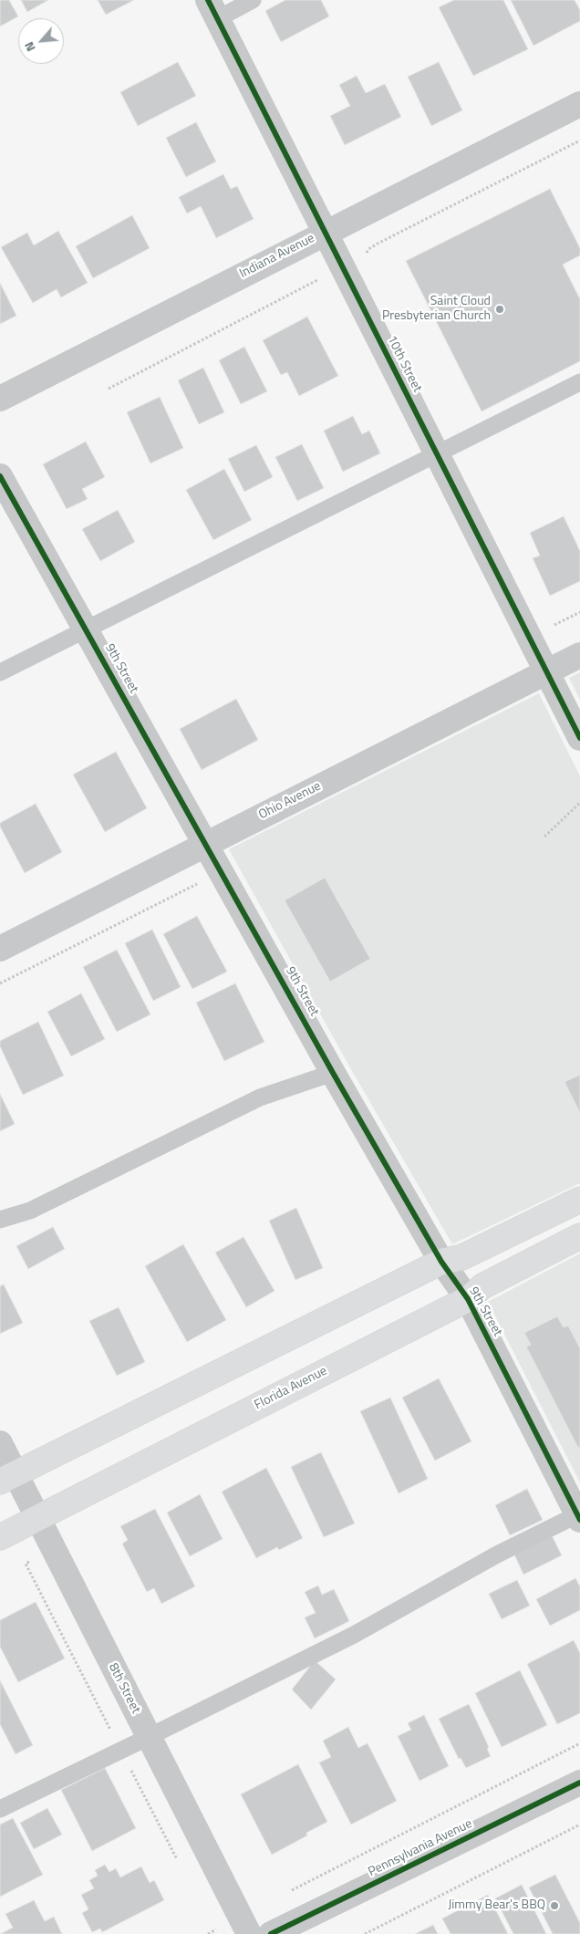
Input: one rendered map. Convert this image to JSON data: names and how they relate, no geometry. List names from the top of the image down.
{
  "streets": {
    "main road": ["Florida Avenue"],
    "street": [
      "Indiana Avenue",
      "10th Street",
      "9th Street",
      "Ohio Avenue",
      "8th Street",
      "Pennsylvania Avenue"
    ]
  },
  "crossings": [
    ["Indiana Avenue", "10th Street"],
    ["10th Street", "Ohio Avenue"],
    ["9th Street", "Ohio Avenue"],
    ["9th Street", "Florida Avenue"],
    ["Florida Avenue", "8th Street"]
  ],
  "places": ["Saint Cloud Presbyterian Church", "Jimmy Bear's BBQ"],
  "north": "bottom left"
}
